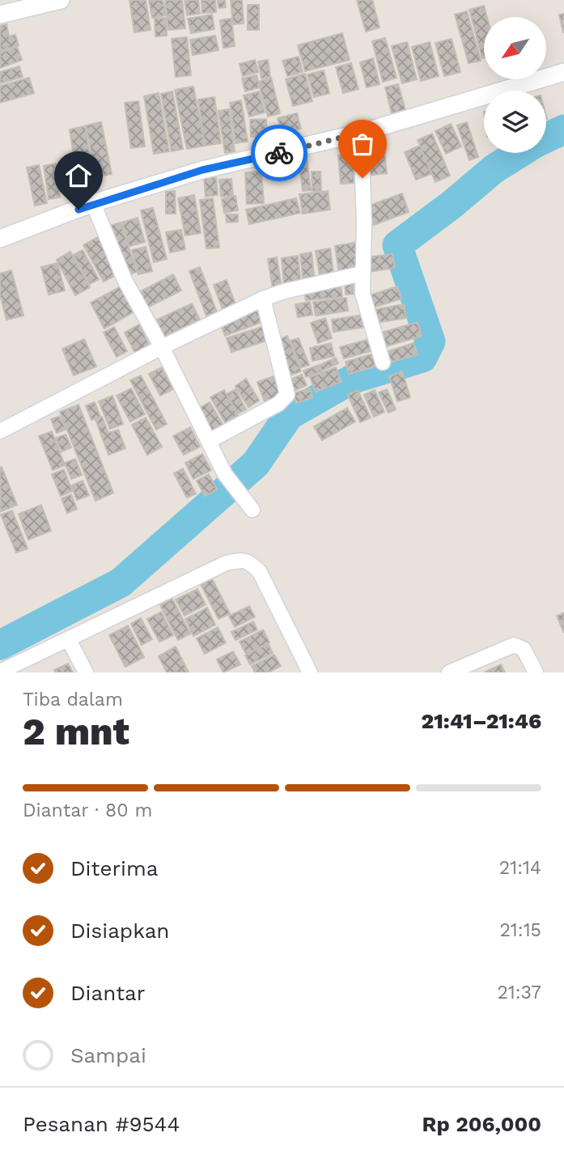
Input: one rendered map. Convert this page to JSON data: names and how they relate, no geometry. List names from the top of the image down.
{
  "north": "bottom left",
  "page": {
    "heading": ["2 mnt", "Tiba dalam", "21:41–21:46"],
    "panel": ["Pesanan #9544", "Rp 206,000"],
    "bar": "Diantar · 80 m",
    "list": [
      ["Diterima", "21:14"],
      ["Disiapkan", "21:15"],
      ["Diantar", "21:37"],
      "Sampai"
    ]
  }
}
